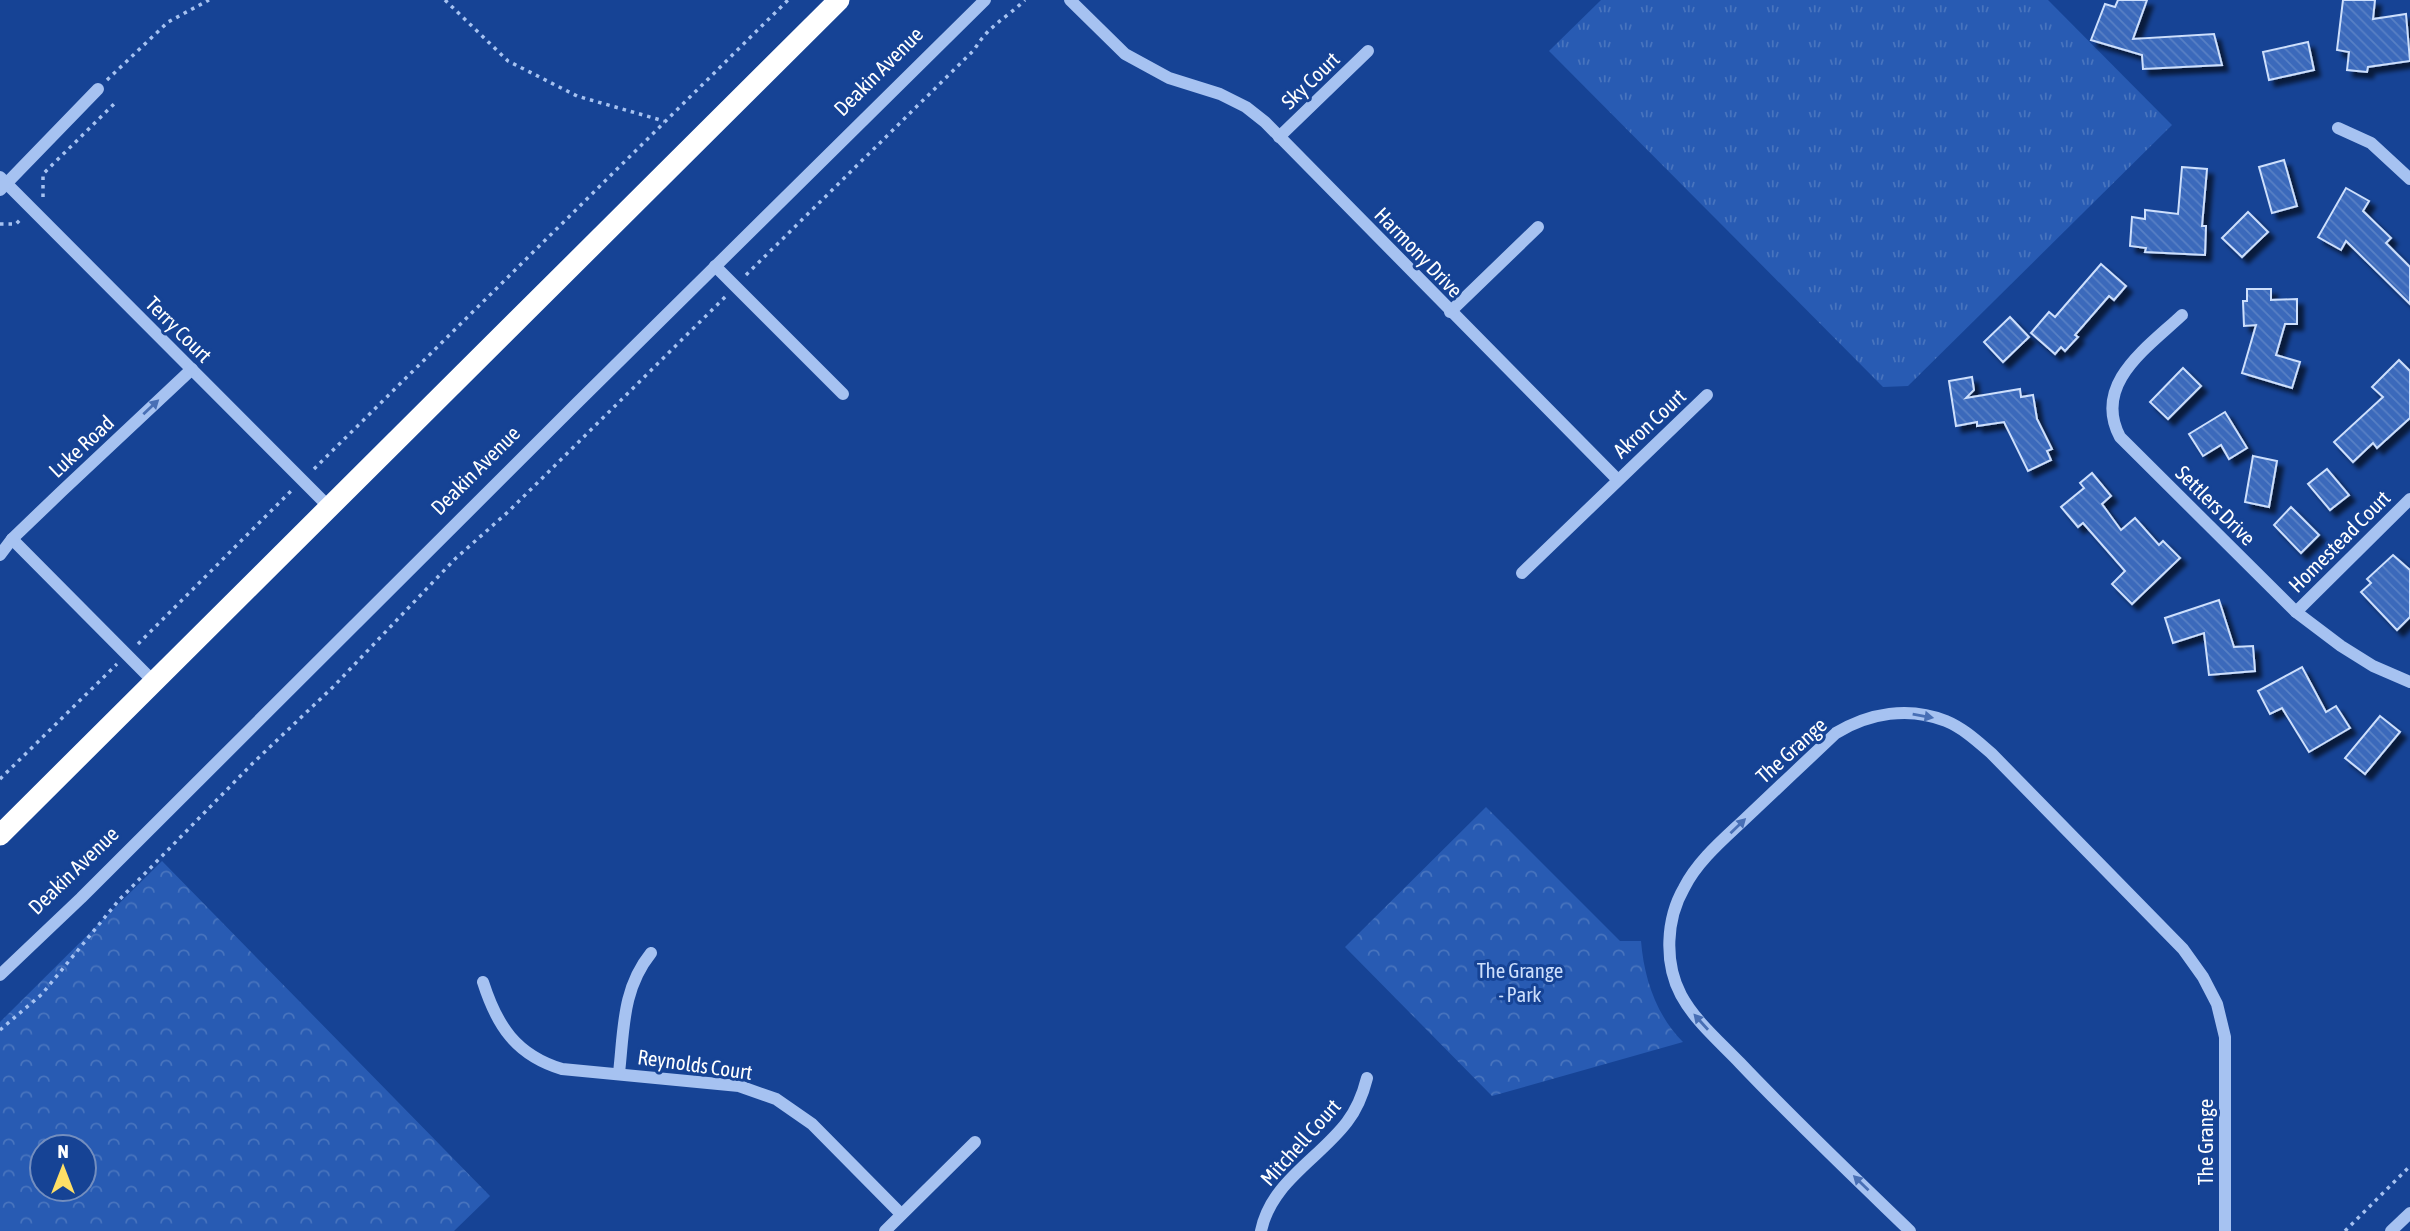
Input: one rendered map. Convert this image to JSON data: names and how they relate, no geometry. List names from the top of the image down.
{
  "streets": {
    "street": [
      "Deakin Avenue",
      "Sky Court",
      "Harmony Drive",
      "Terry Court",
      "Akron Court",
      "Luke Road",
      "Settlers Drive",
      "Homestead Court",
      "The Grange",
      "Reynolds Court",
      "Mitchell Court"
    ]
  },
  "crossings": [
    ["Sky Court", "Harmony Drive"],
    ["Harmony Drive", "Akron Court"],
    ["Terry Court", "Luke Road"],
    ["Settlers Drive", "Homestead Court"]
  ],
  "one_way": ["Luke Road"],
  "parks": ["The Grange - Park"],
  "north": "top"
}
